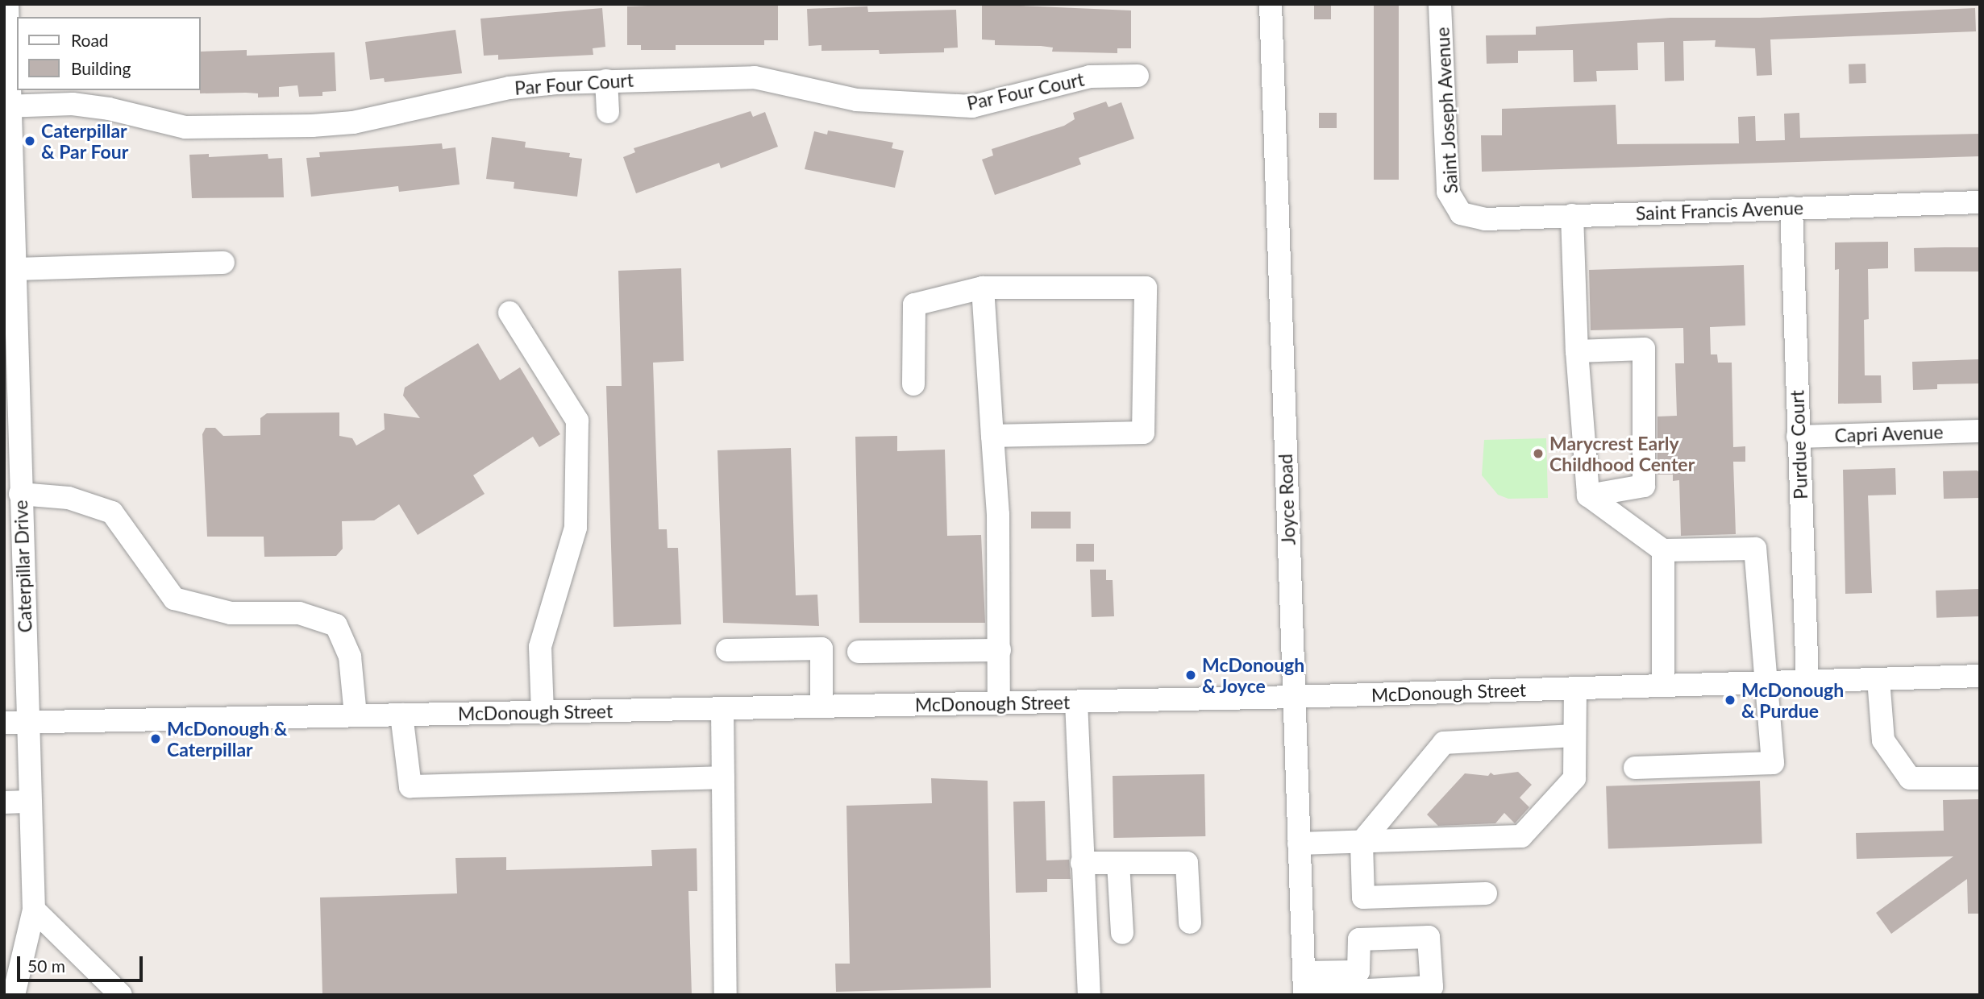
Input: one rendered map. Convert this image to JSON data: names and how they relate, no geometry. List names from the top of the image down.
{
  "streets": {
    "street": [
      "Par Four Court",
      "Saint Joseph Avenue",
      "Saint Francis Avenue",
      "Capri Avenue",
      "Purdue Court",
      "Joyce Road",
      "Caterpillar Drive",
      "McDonough Street"
    ]
  },
  "crossings": [
    ["Par Four Court", "Caterpillar Drive"],
    ["Saint Joseph Avenue", "Saint Francis Avenue"],
    ["Saint Francis Avenue", "Purdue Court"],
    ["Capri Avenue", "Purdue Court"],
    ["Purdue Court", "McDonough Street"],
    ["Joyce Road", "McDonough Street"],
    ["Caterpillar Drive", "McDonough Street"]
  ],
  "places": [
    "Caterpillar & Par Four",
    "Marycrest Early Childhood Center",
    "McDonough & Joyce",
    "McDonough & Purdue",
    "McDonough & Caterpillar"
  ],
  "legend": ["Road", "Building"],
  "scale_bar": "50 m"
}
